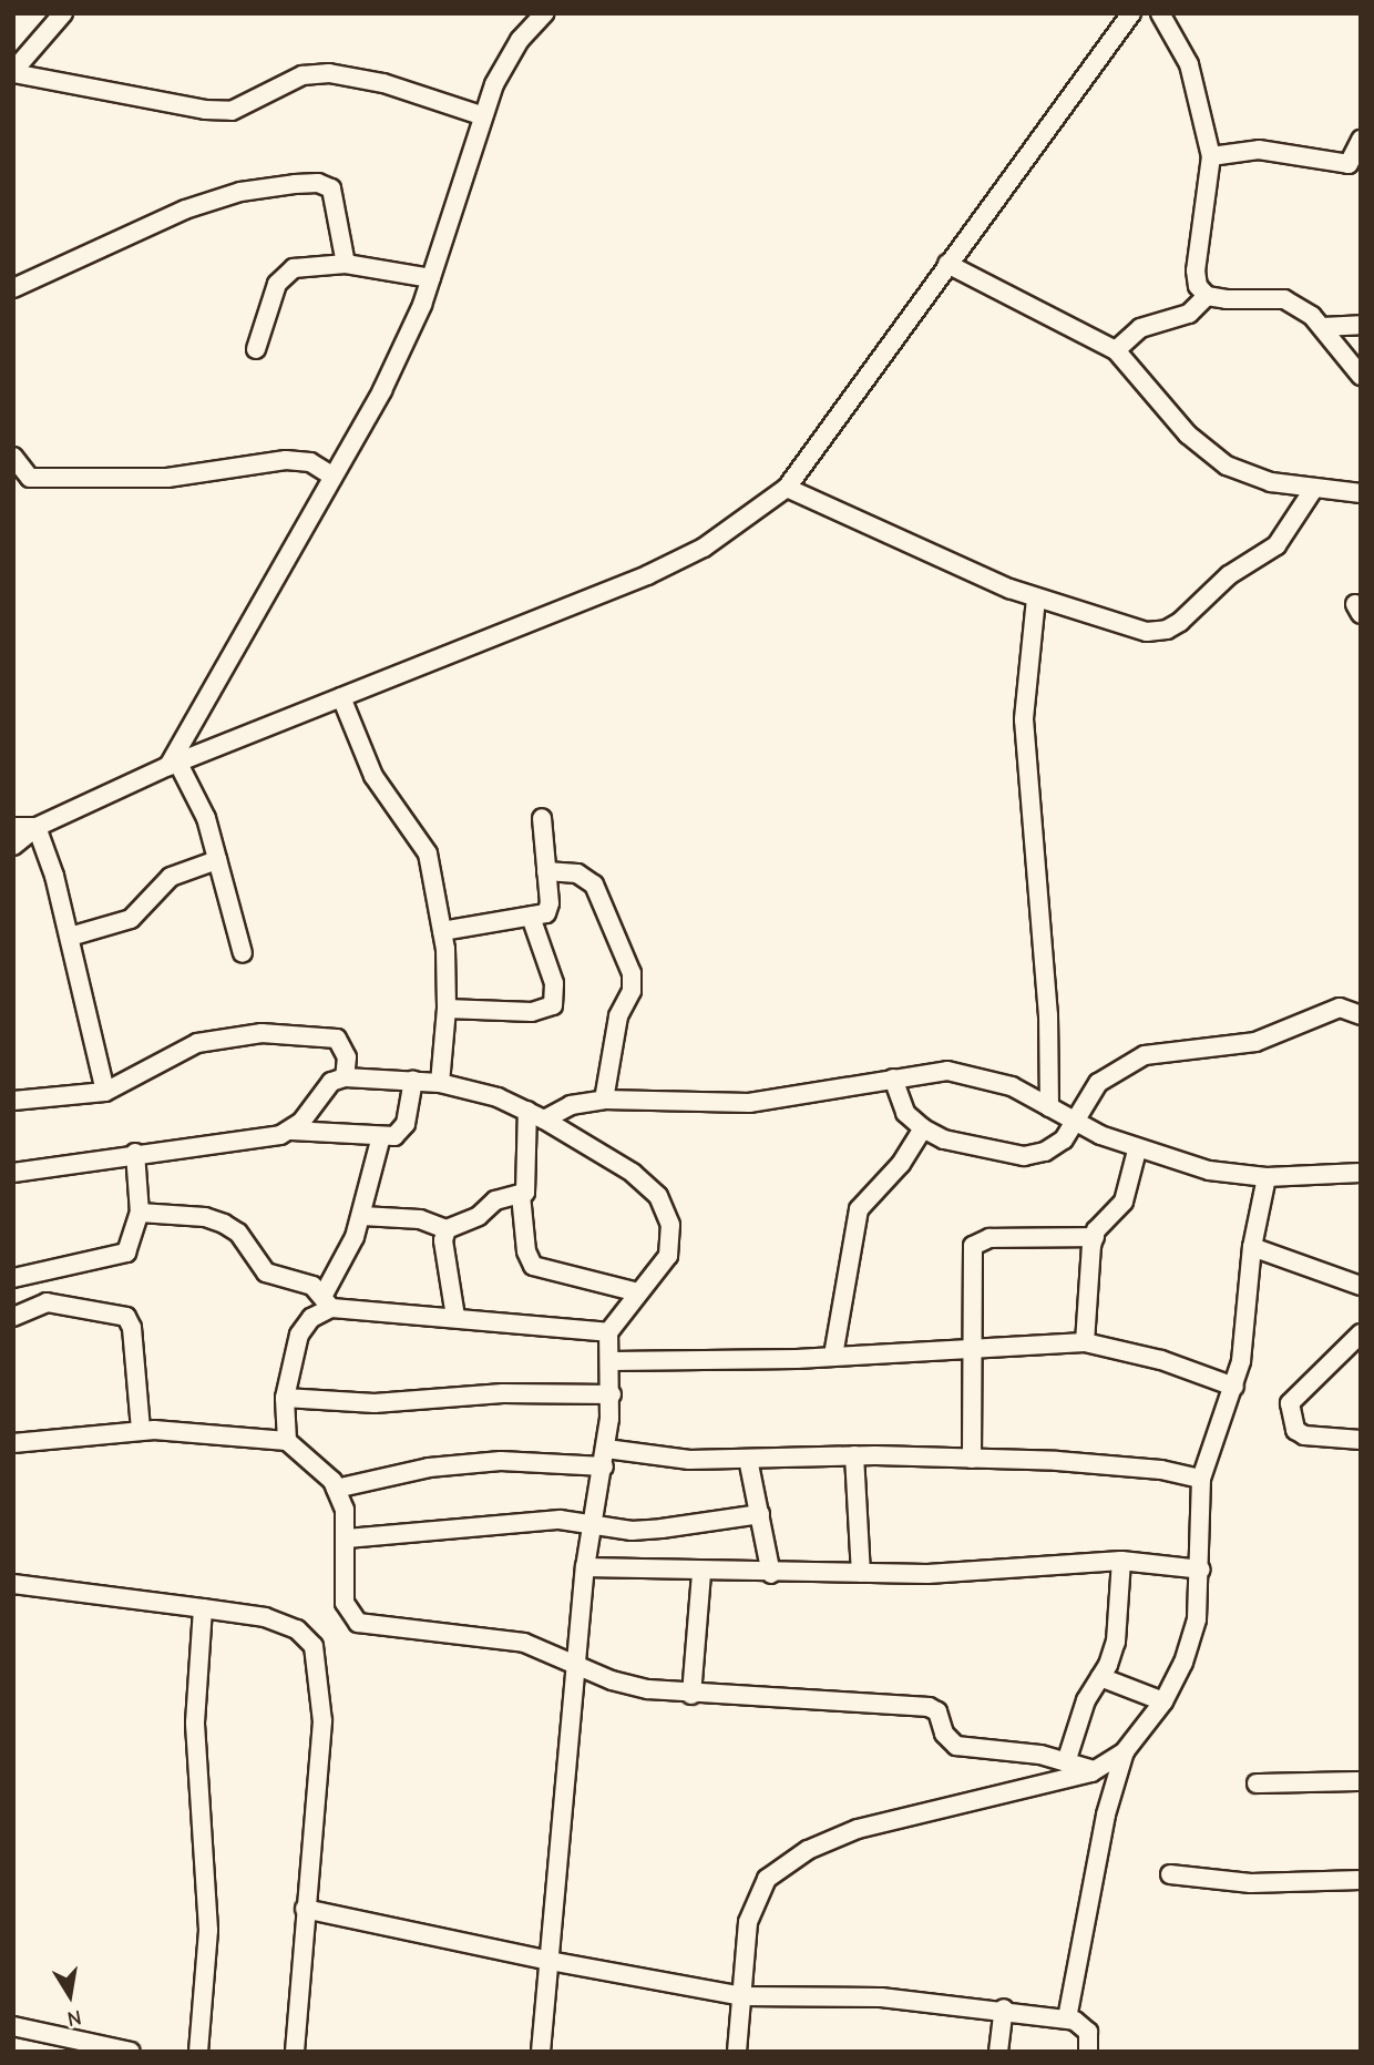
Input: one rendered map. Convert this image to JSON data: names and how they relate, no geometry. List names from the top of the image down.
{
  "north": "bottom"
}
